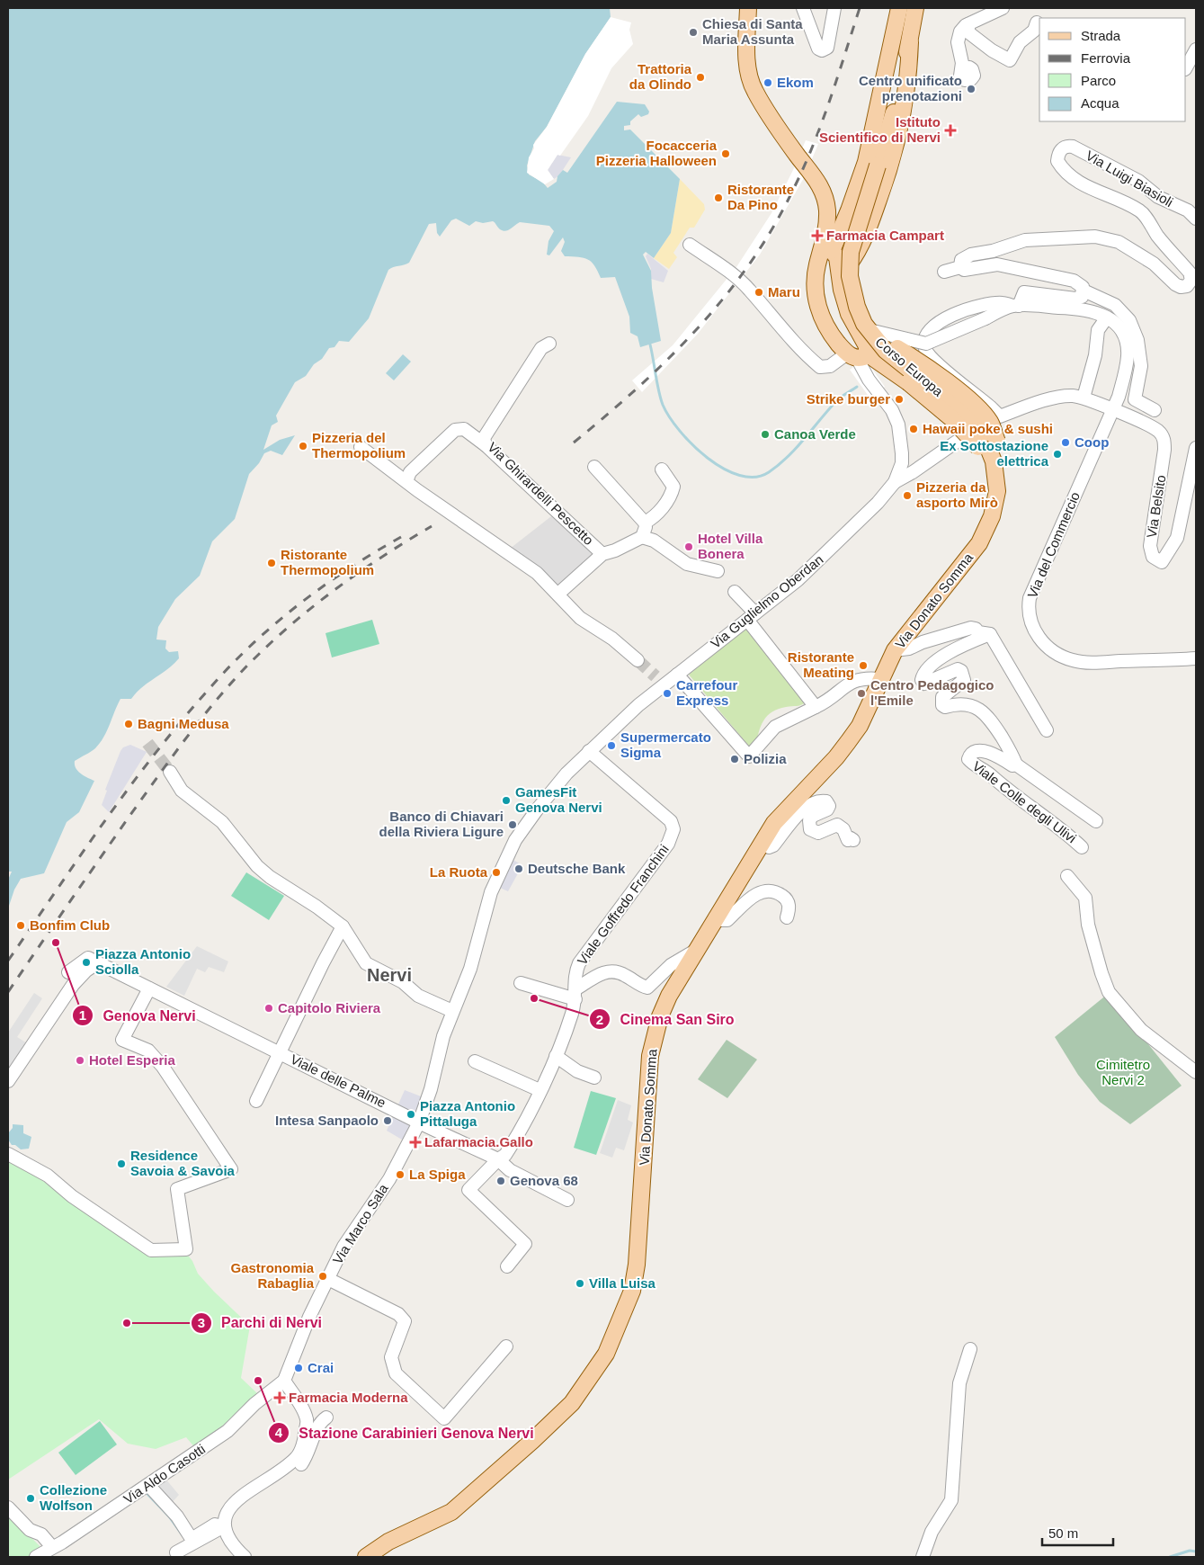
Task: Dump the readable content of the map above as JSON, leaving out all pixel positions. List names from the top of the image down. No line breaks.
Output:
{"streets":{"main road":["Corso Europa","Via Donato Somma","Via Guglielmo Oberdan"],"street":["Via Luigi Biasioli","Via Ghirardelli Pescetto","Via Belsito","Via del Commercio","Viale Colle degli Ulivi","Viale Goffredo Franchini","Viale delle Palme","Via Marco Sala","Via Aldo Casotti"]},"crossings":[["Corso Europa","Via Donato Somma"],["Via Belsito","Via del Commercio"],["Via Guglielmo Oberdan","Viale Goffredo Franchini"],["Via Guglielmo Oberdan","Viale delle Palme"],["Via Guglielmo Oberdan","Via Marco Sala"],["Viale delle Palme","Via Marco Sala"],["Via Marco Sala","Via Aldo Casotti"]],"districts":["Nervi"],"parks":["Cimitetro Nervi 2"],"places":{"other":["Chiesa di Santa Maria Assunta","Trattoria da Olindo","Ekom","Centro unificato prenotazioni","Focacceria Pizzeria Halloween","Ristorante Da Pino","Maru","Strike burger","Hawaii poke & sushi","Canoa Verde","Coop","Pizzeria del Thermopolium","Ex Sottostazione elettrica","Pizzeria da asporto Mirò","Hotel Villa Bonera","Ristorante Thermopolium","Ristorante Meating","Carrefour Express","Centro Pedagogico l'Emile","Bagni Medusa","Supermercato Sigma","Polizia","GamesFit Genova Nervi","Banco di Chiavari della Riviera Ligure","Deutsche Bank","La Ruota","Bonfim Club","Genova Nervi","Piazza Antonio Sciolla","Cinema San Siro","Capitolo Riviera","Hotel Esperia","Piazza Antonio Pittaluga","Intesa Sanpaolo","Residence Savoia & Savoia","La Spiga","Genova 68","Gastronomia Rabaglia","Villa Luisa","Parchi di Nervi","Crai","Stazione Carabinieri Genova Nervi","Collezione Wolfson"],"health":["Istituto Scientifico di Nervi","Farmacia Campart","Lafarmacia.Gallo","Farmacia Moderna"]},"legend":["Strada","Ferrovia","Parco","Acqua"],"scale_bar":"50 m"}
